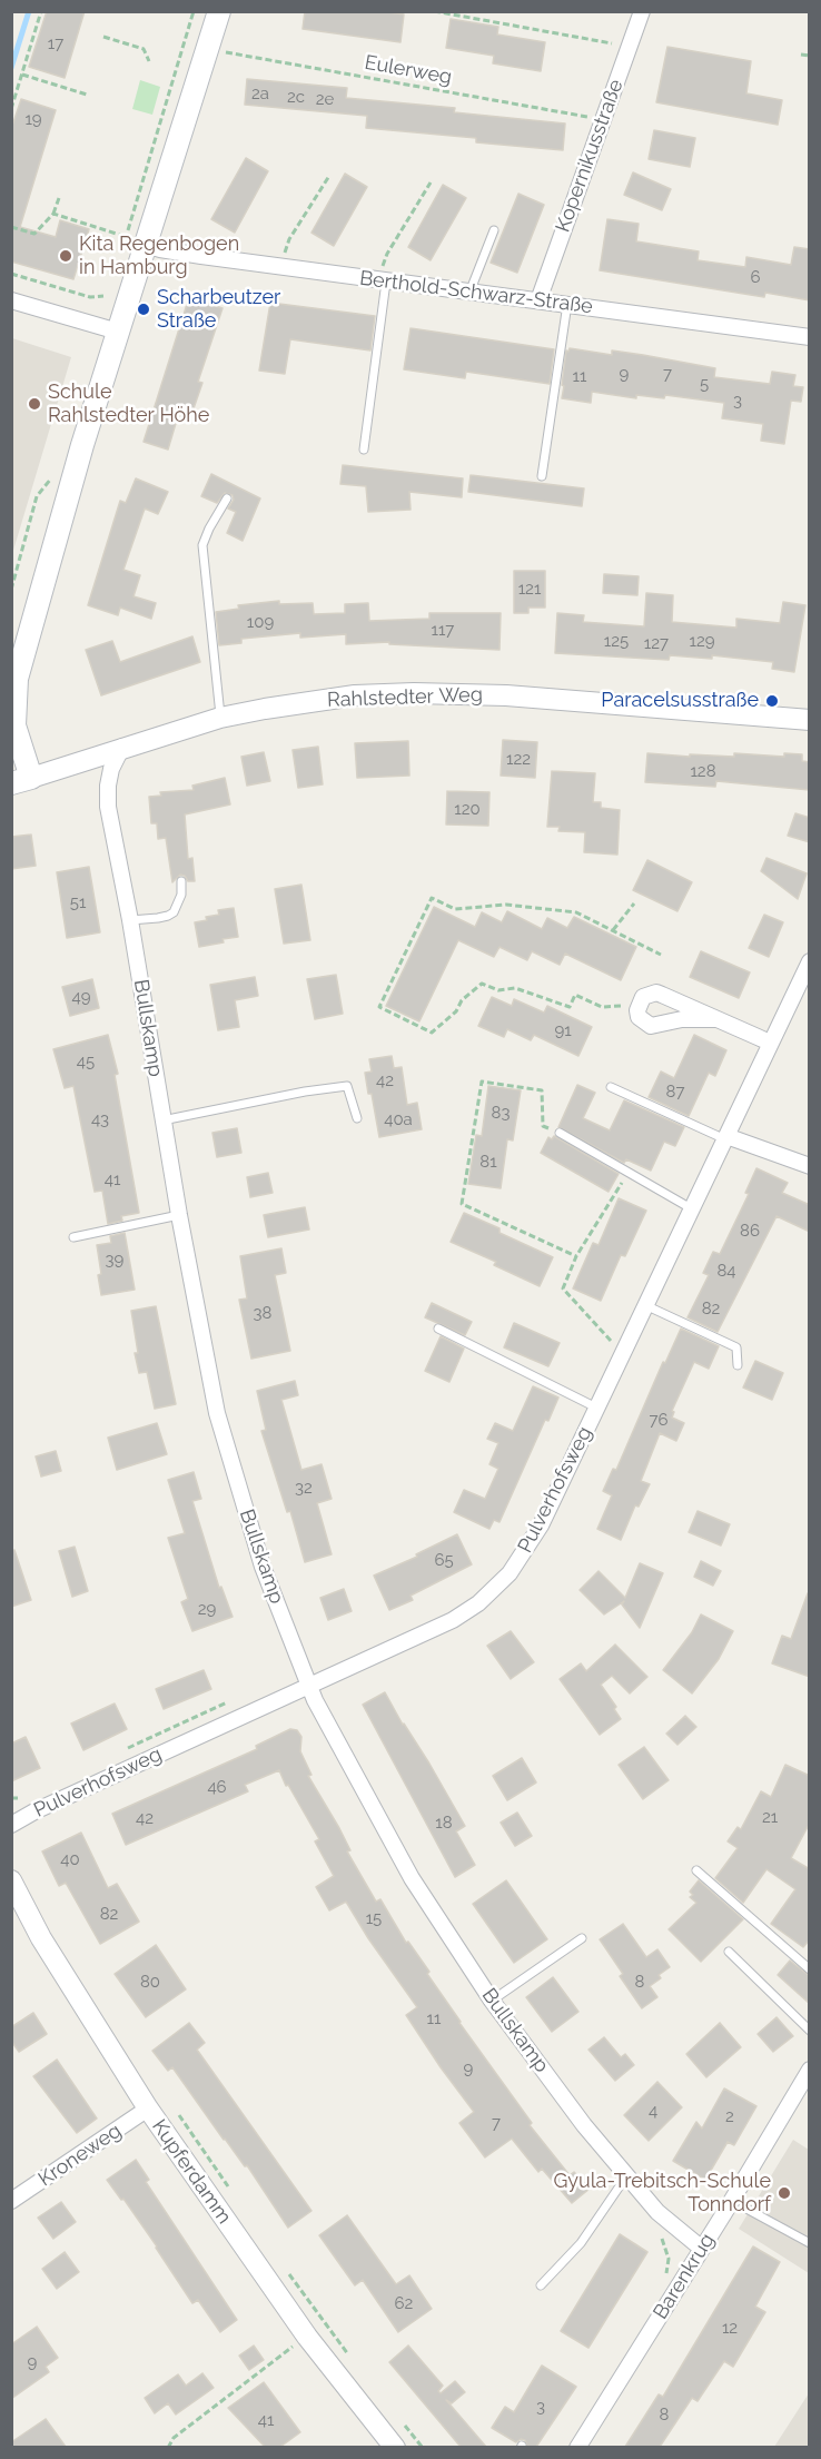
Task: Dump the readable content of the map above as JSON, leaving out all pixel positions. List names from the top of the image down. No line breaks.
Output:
{"streets":{"street":["Kopernikusstraße","Berthold-Schwarz-Straße","Rahlstedter Weg","Bullskamp","Pulverhofsweg","Kroneweg","Kupferdamm","Barenkrug"],"path":["Eulerweg"]},"crossings":[["Eulerweg","Kopernikusstraße"],["Kopernikusstraße","Berthold-Schwarz-Straße"],["Rahlstedter Weg","Bullskamp"],["Bullskamp","Pulverhofsweg"],["Bullskamp","Barenkrug"],["Kroneweg","Kupferdamm"]],"places":["Kita Regenbogen in Hamburg","Scharbeutzer Straße","Schule Rahlstedter Höhe","Paracelsusstraße","Gyula-Trebitsch-Schule Tonndorf"],"house_numbers":["17","2a","2c","2e","19","6","9","7","11","5","3","121","109","117","125","129","127","122","128","120","51","49","91","45","42","87","83","43","40a","81","41","86","39","84","82","38","76","32","65","29","46","21","42","18","40","82","15","80","8","11","9","4","2","7","62","12","9","3","8","41"]}
